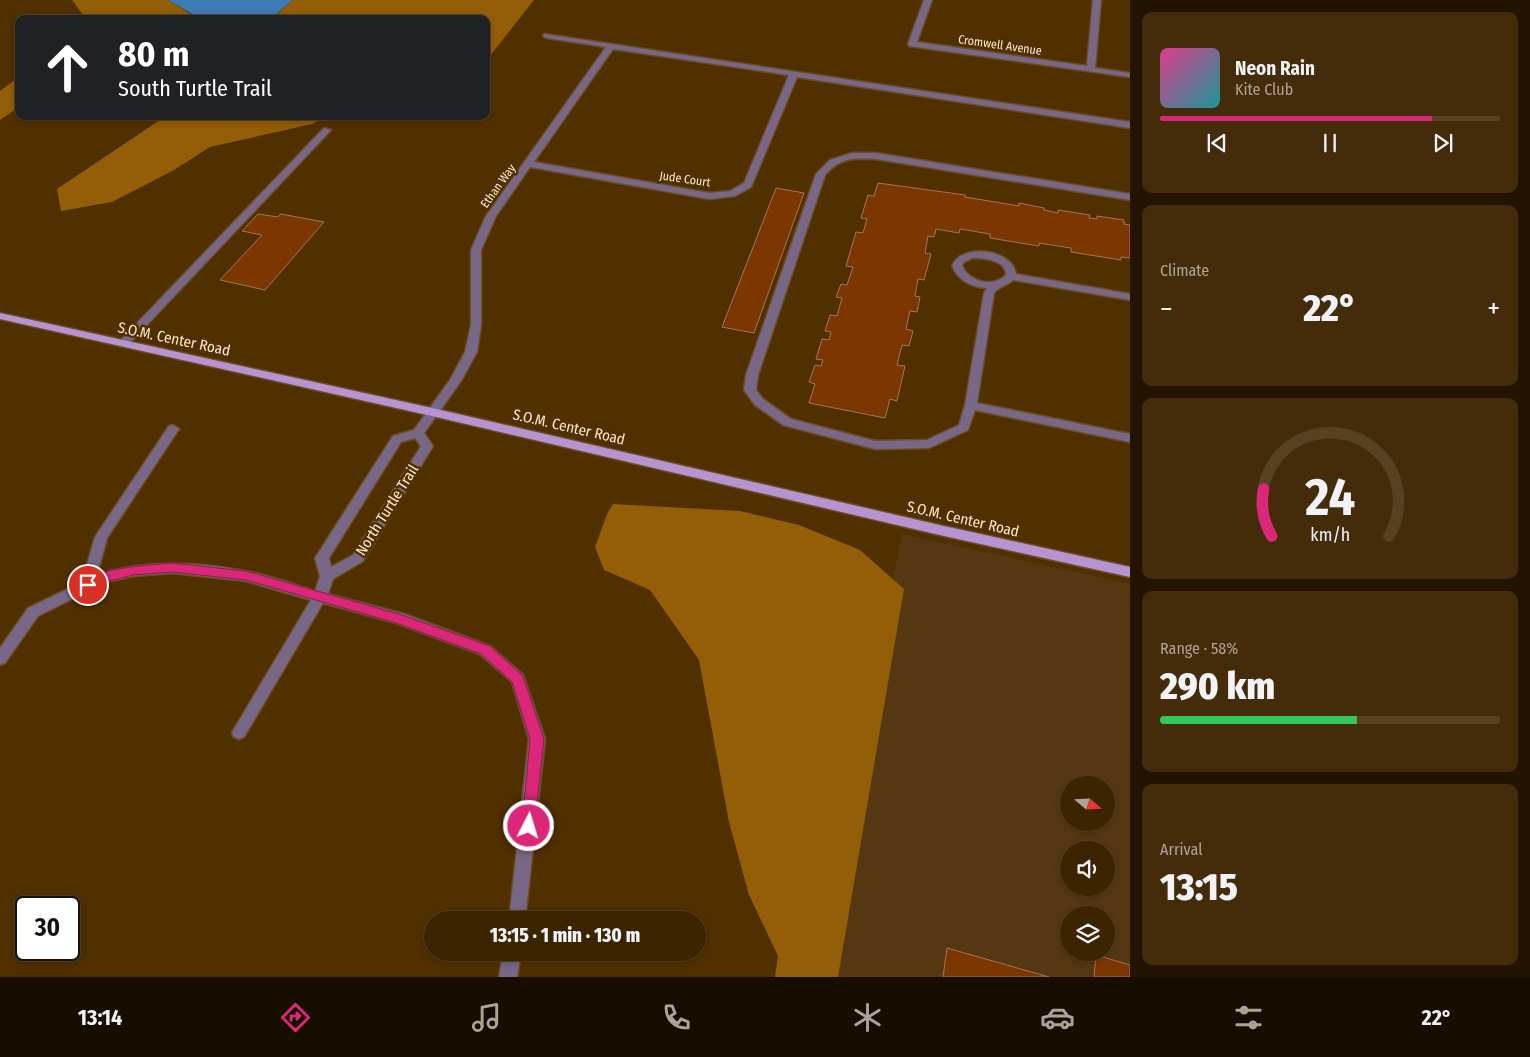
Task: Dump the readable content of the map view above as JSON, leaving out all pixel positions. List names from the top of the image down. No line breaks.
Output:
{"streets":{"main road":["S.O.M. Center Road"],"street":["Cromwell Avenue","Jude Court","Ethan Way","North Turtle Trail"]},"crossings":[["Jude Court","Ethan Way"],["Ethan Way","S.O.M. Center Road"]],"north":"right","page":{"turn":["80 m","South Turtle Trail"],"song":["Neon Rain","Kite Club"],"tile":["Climate",["Range · 58%","290 km"],["Arrival","13:15"]],"heat":["−","22°","+"],"limit":"30","trip":"13:15 · 1 min · 130 m","tabs":["13:14","22°"],"gauge":["24","km/h"]}}
